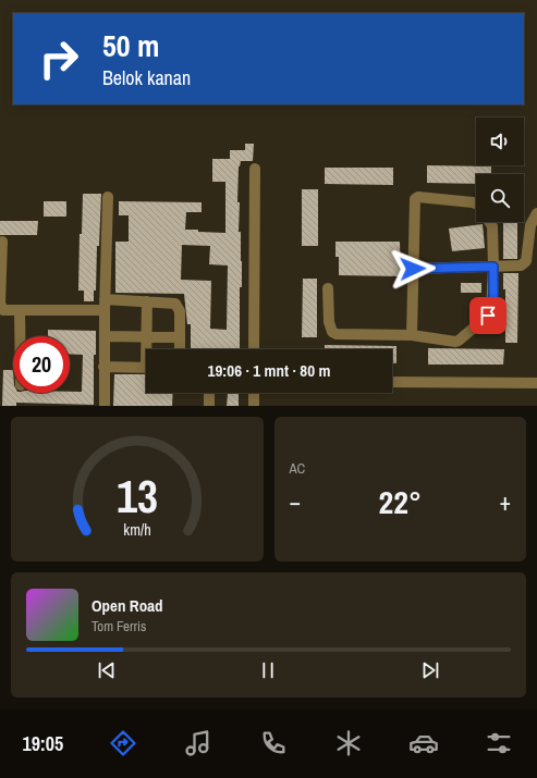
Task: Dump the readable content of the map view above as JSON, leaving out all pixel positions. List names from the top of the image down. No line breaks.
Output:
{"page":{"turn":["50 m","Belok kanan"],"limit":"20","trip":"19:06 · 1 mnt · 80 m","tile":"AC","heat":["−","22°","+"],"song":["Open Road","Tom Ferris"],"tabs":"19:05","gauge":["13","km/h"]}}
